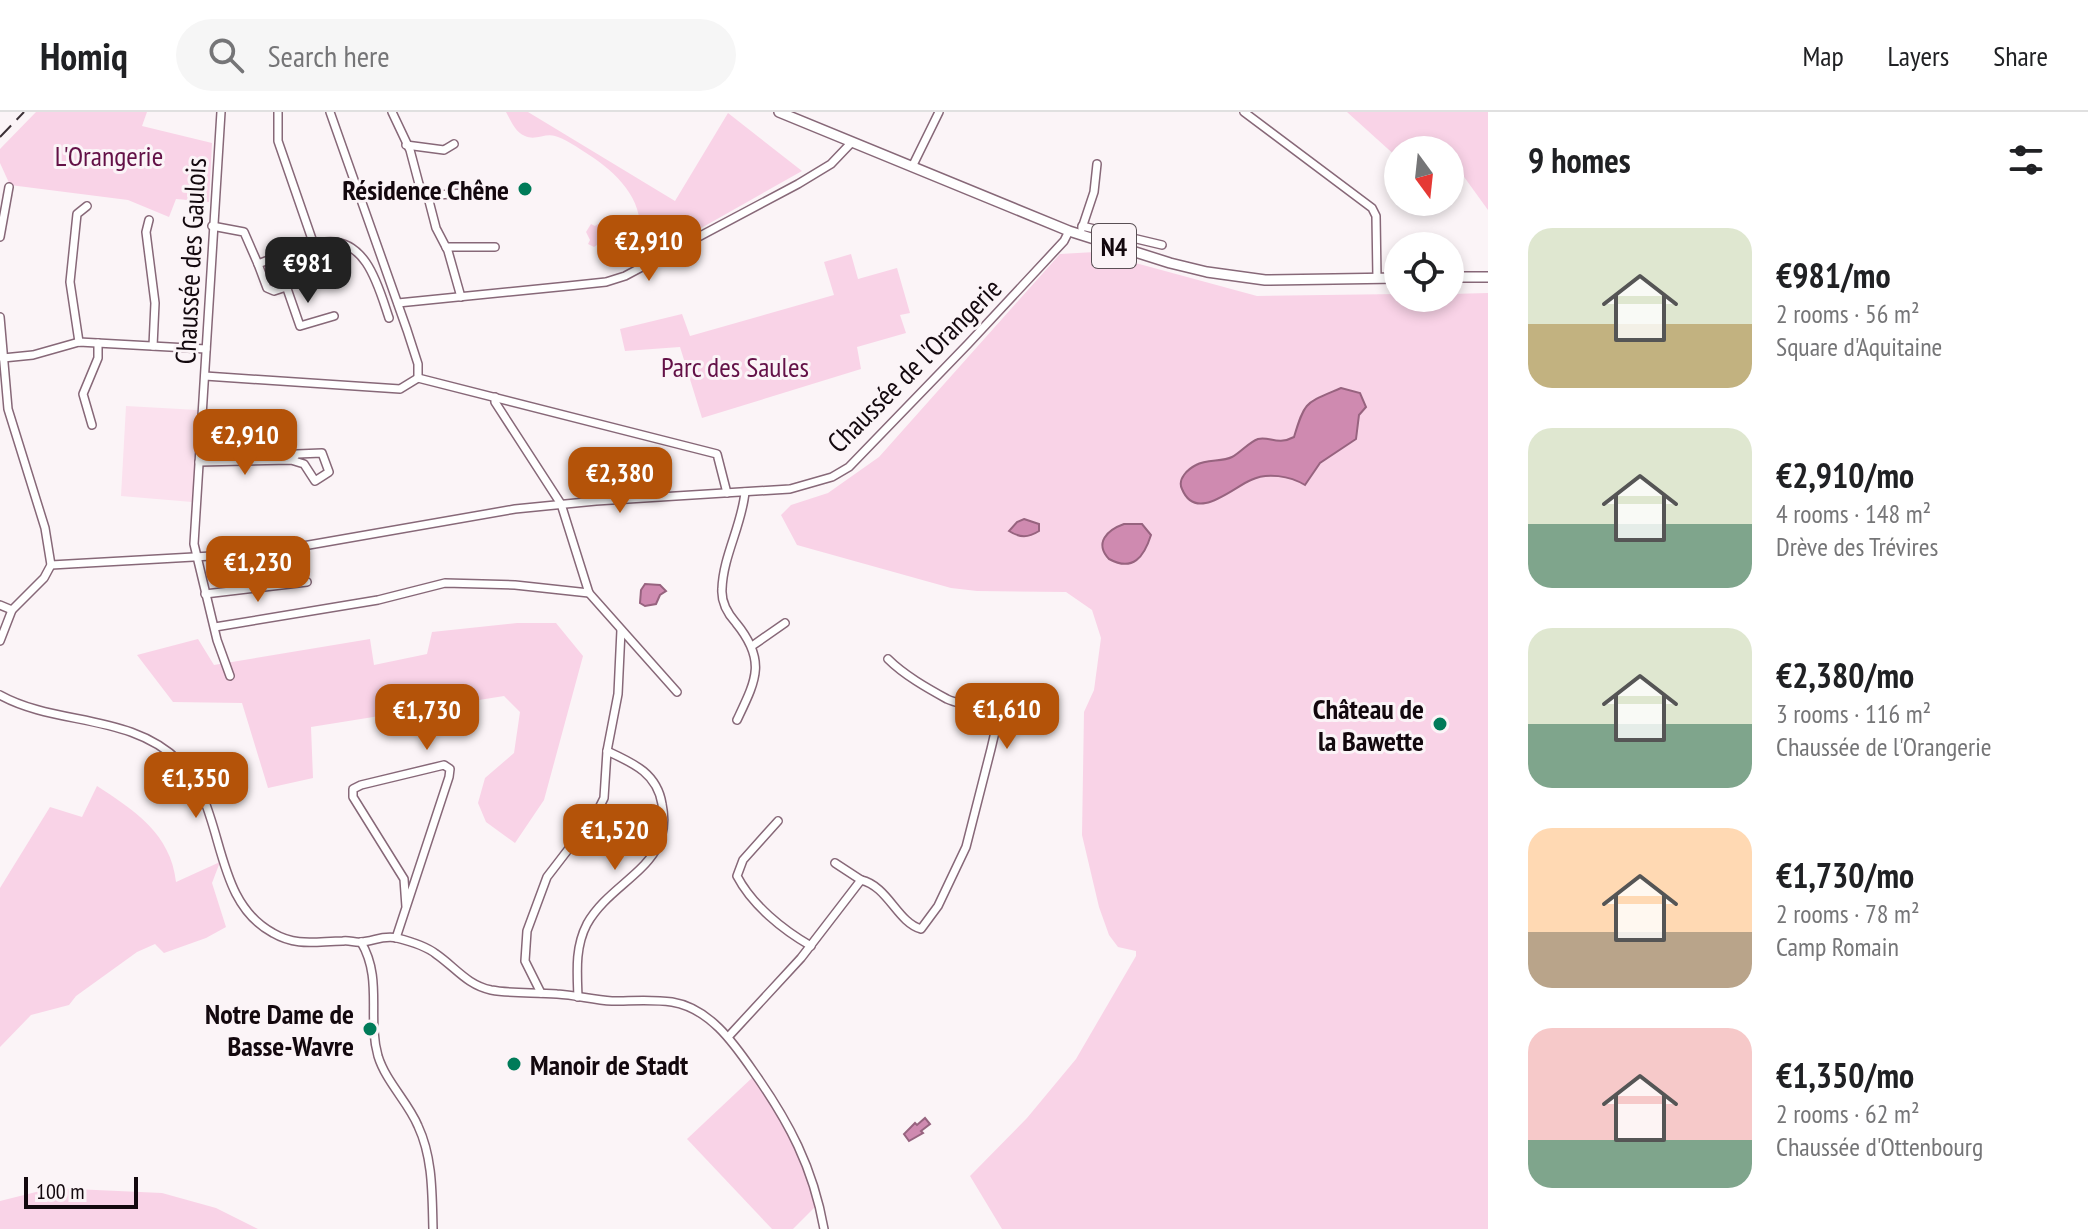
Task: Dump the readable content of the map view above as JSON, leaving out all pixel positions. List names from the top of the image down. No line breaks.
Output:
{"streets":{"main road":["N4"],"street":["Chaussée des Gaulois","Chaussée de l'Orangerie"]},"crossings":[["N4","Chaussée de l'Orangerie"],["Chaussée des Gaulois","Chaussée de l'Orangerie"]],"parks":["L'Orangerie","Parc des Saules"],"places":["Résidence Chêne","Château de la Bawette","Notre Dame de Basse-Wavre","Manoir de Stadt"],"scale_bar":"100 m","north":"bottom","page":{"header":"Homiq","search":"Search here","nav":["Map","Layers","Share"],"heading":"9 homes","list":[{"name":"€981/mo","note":"2 rooms · 56 m² · Square d'Aquitaine"},{"name":"€2,910/mo","note":"4 rooms · 148 m² · Drève des Trévires"},{"name":"€2,380/mo","note":"3 rooms · 116 m² · Chaussée de l'Orangerie"},{"name":"€1,730/mo","note":"2 rooms · 78 m² · Camp Romain"},{"name":"€1,350/mo","note":"2 rooms · 62 m² · Chaussée d'Ottenbourg"}],"price":["€2,910","€981","€2,910","€2,380","€1,230","€1,610","€1,730","€1,350","€1,520"],"scale":"100 m"}}
